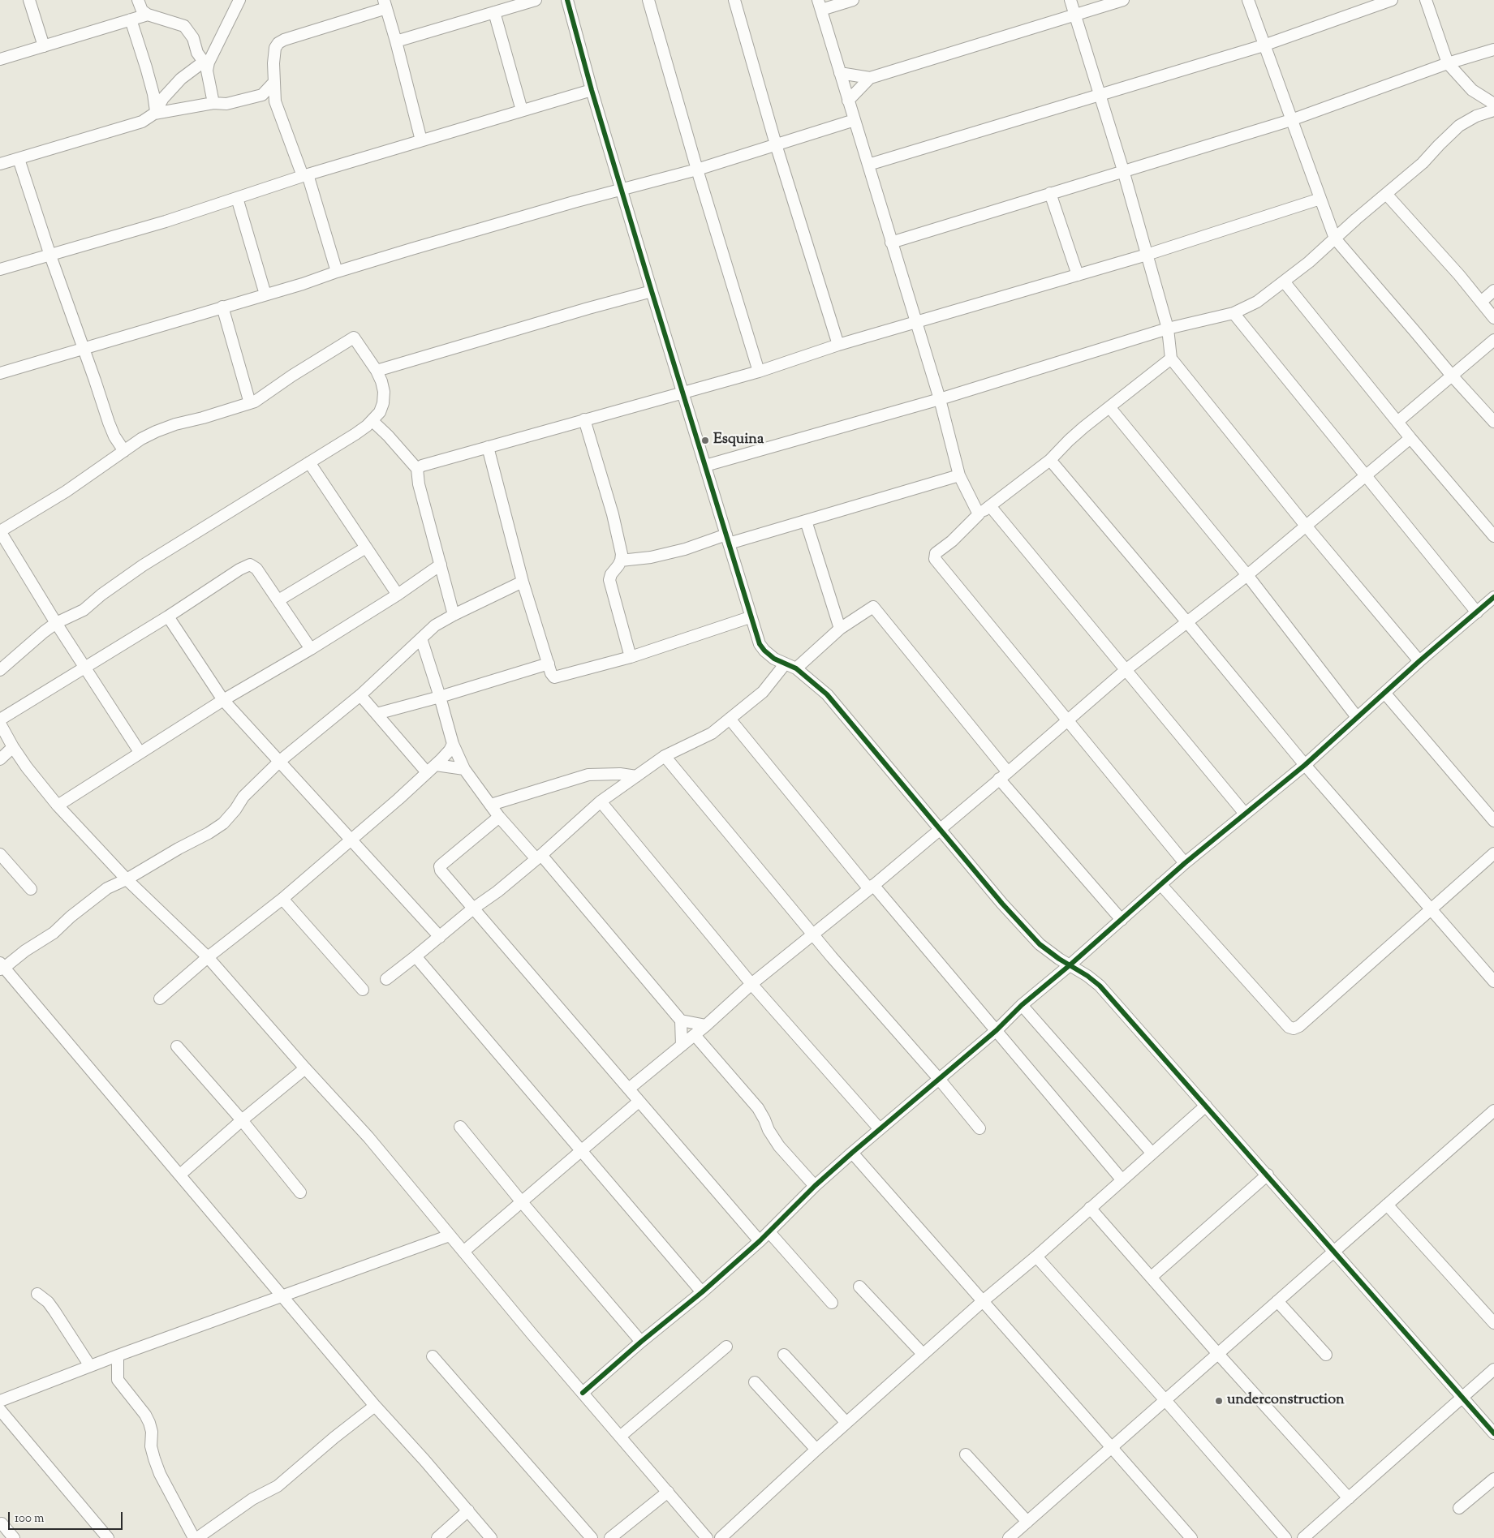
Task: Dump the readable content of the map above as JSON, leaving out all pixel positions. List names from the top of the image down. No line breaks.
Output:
{"places":["Esquina","underconstruction"],"scale_bar":"100 m"}
